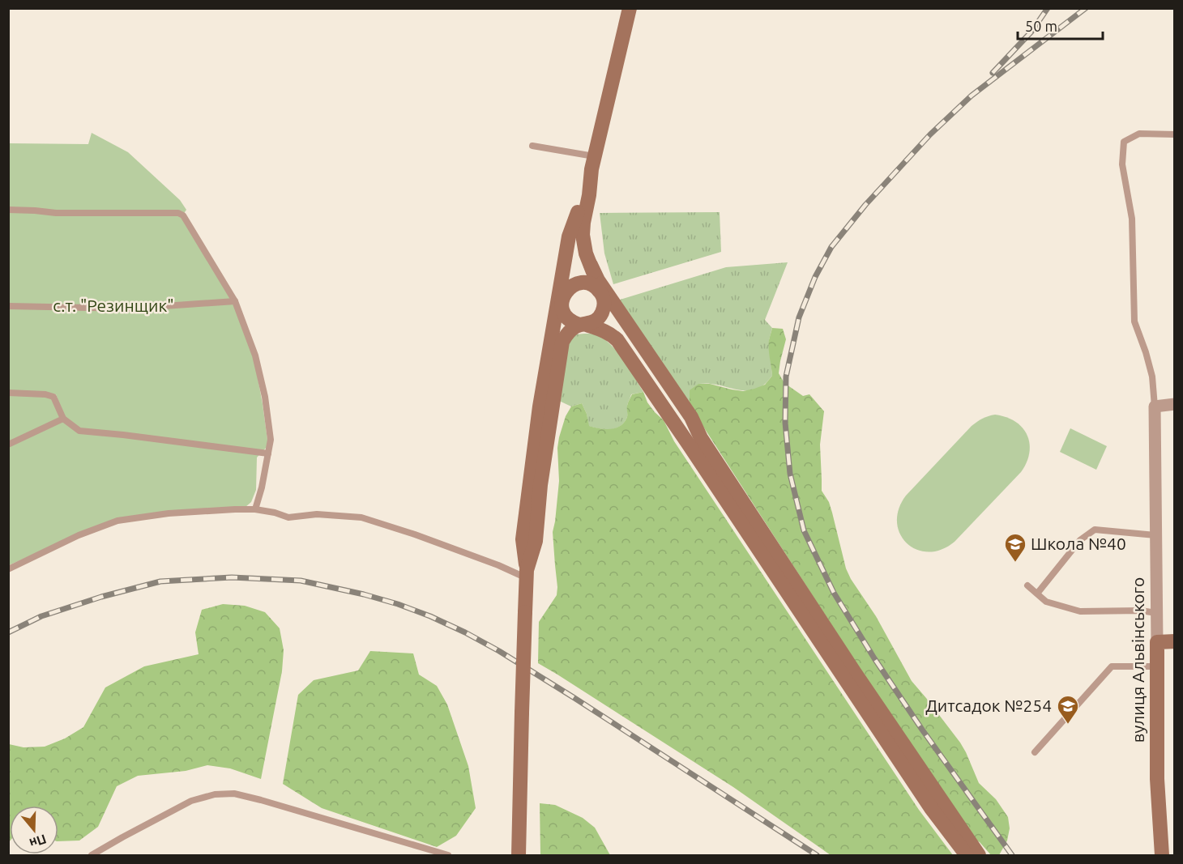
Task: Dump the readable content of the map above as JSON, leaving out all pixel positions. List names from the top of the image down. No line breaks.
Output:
{"streets":{"street":["вулиця Альвінського"]},"parks":["с.т. \"Резинщик\""],"places":{"school or university":["Школа №40","Дитсадок №254"]},"scale_bar":"50 m","north":"bottom"}
